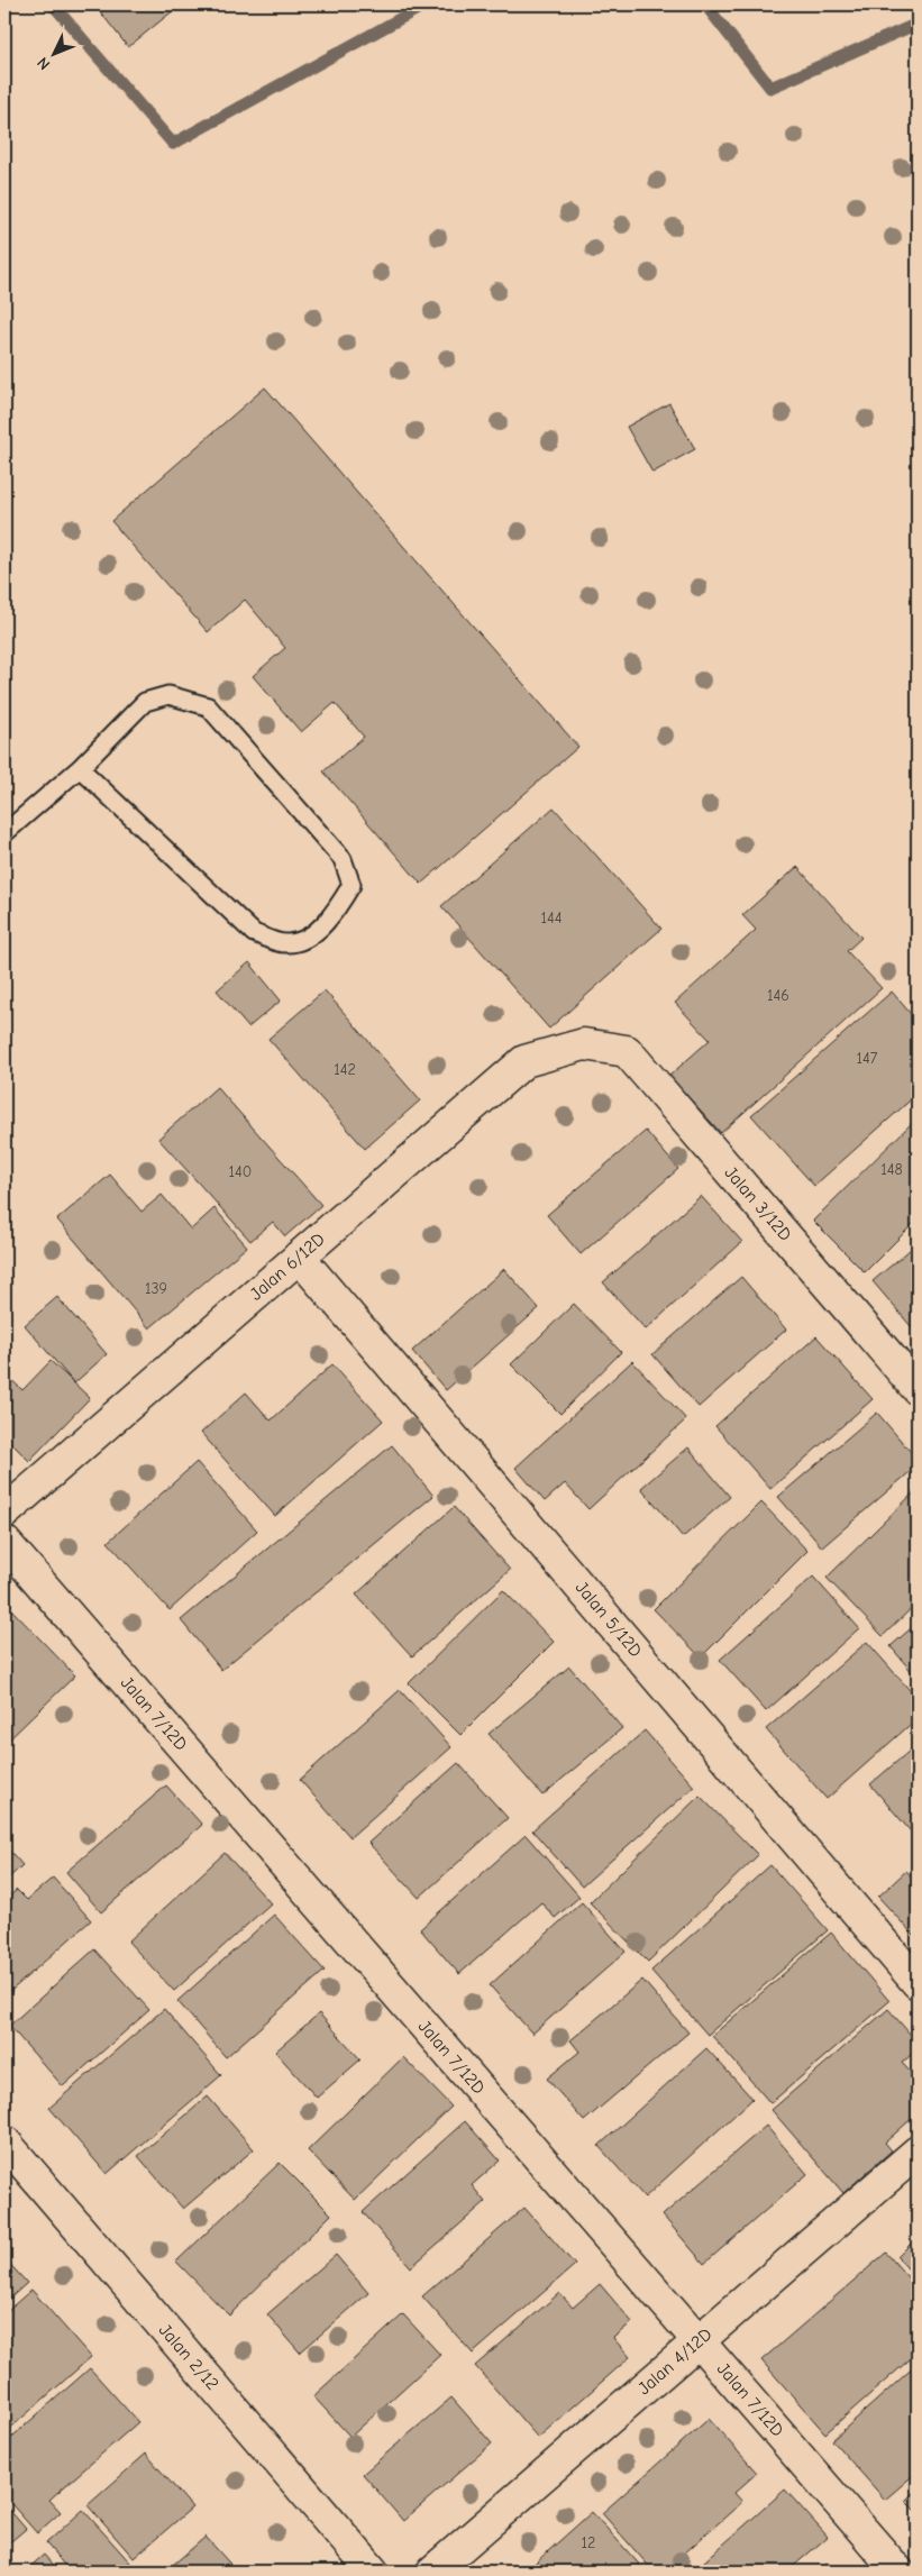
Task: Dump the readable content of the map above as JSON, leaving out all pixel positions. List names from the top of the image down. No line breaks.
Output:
{"streets":{"street":["Jalan 3/12D","Jalan 6/12D","Jalan 5/12D","Jalan 7/12D","Jalan 2/12","Jalan 4/12D"]},"crossings":[["Jalan 3/12D","Jalan 6/12D"],["Jalan 6/12D","Jalan 5/12D"],["Jalan 7/12D","Jalan 4/12D"]],"house_numbers":["144","146","147","142","148","140","139","12"],"north":"bottom left"}
